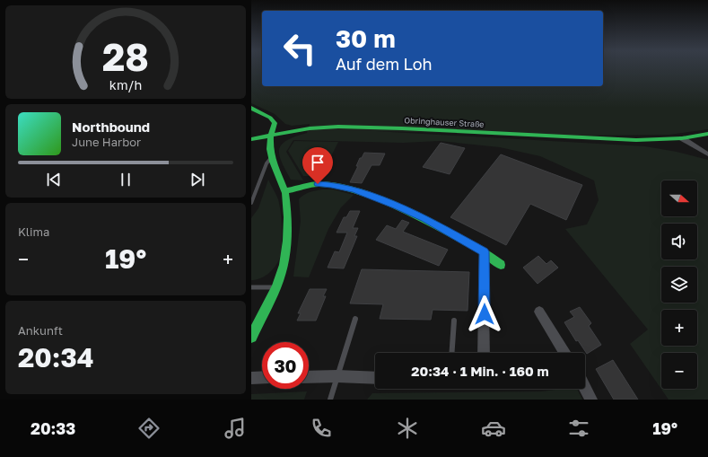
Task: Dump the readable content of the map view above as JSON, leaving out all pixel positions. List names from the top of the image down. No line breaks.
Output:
{"streets":{"street":["Obringhauser Straße"]},"north":"right","page":{"turn":["30 m","Auf dem Loh"],"song":["Northbound","June Harbor"],"map_buttons":["+","−"],"tile":["Klima",["Ankunft","20:34"]],"heat":["−","19°","+"],"limit":"30","trip":"20:34 · 1 Min. · 160 m","tabs":["20:33","19°"],"gauge":["28","km/h"]}}
